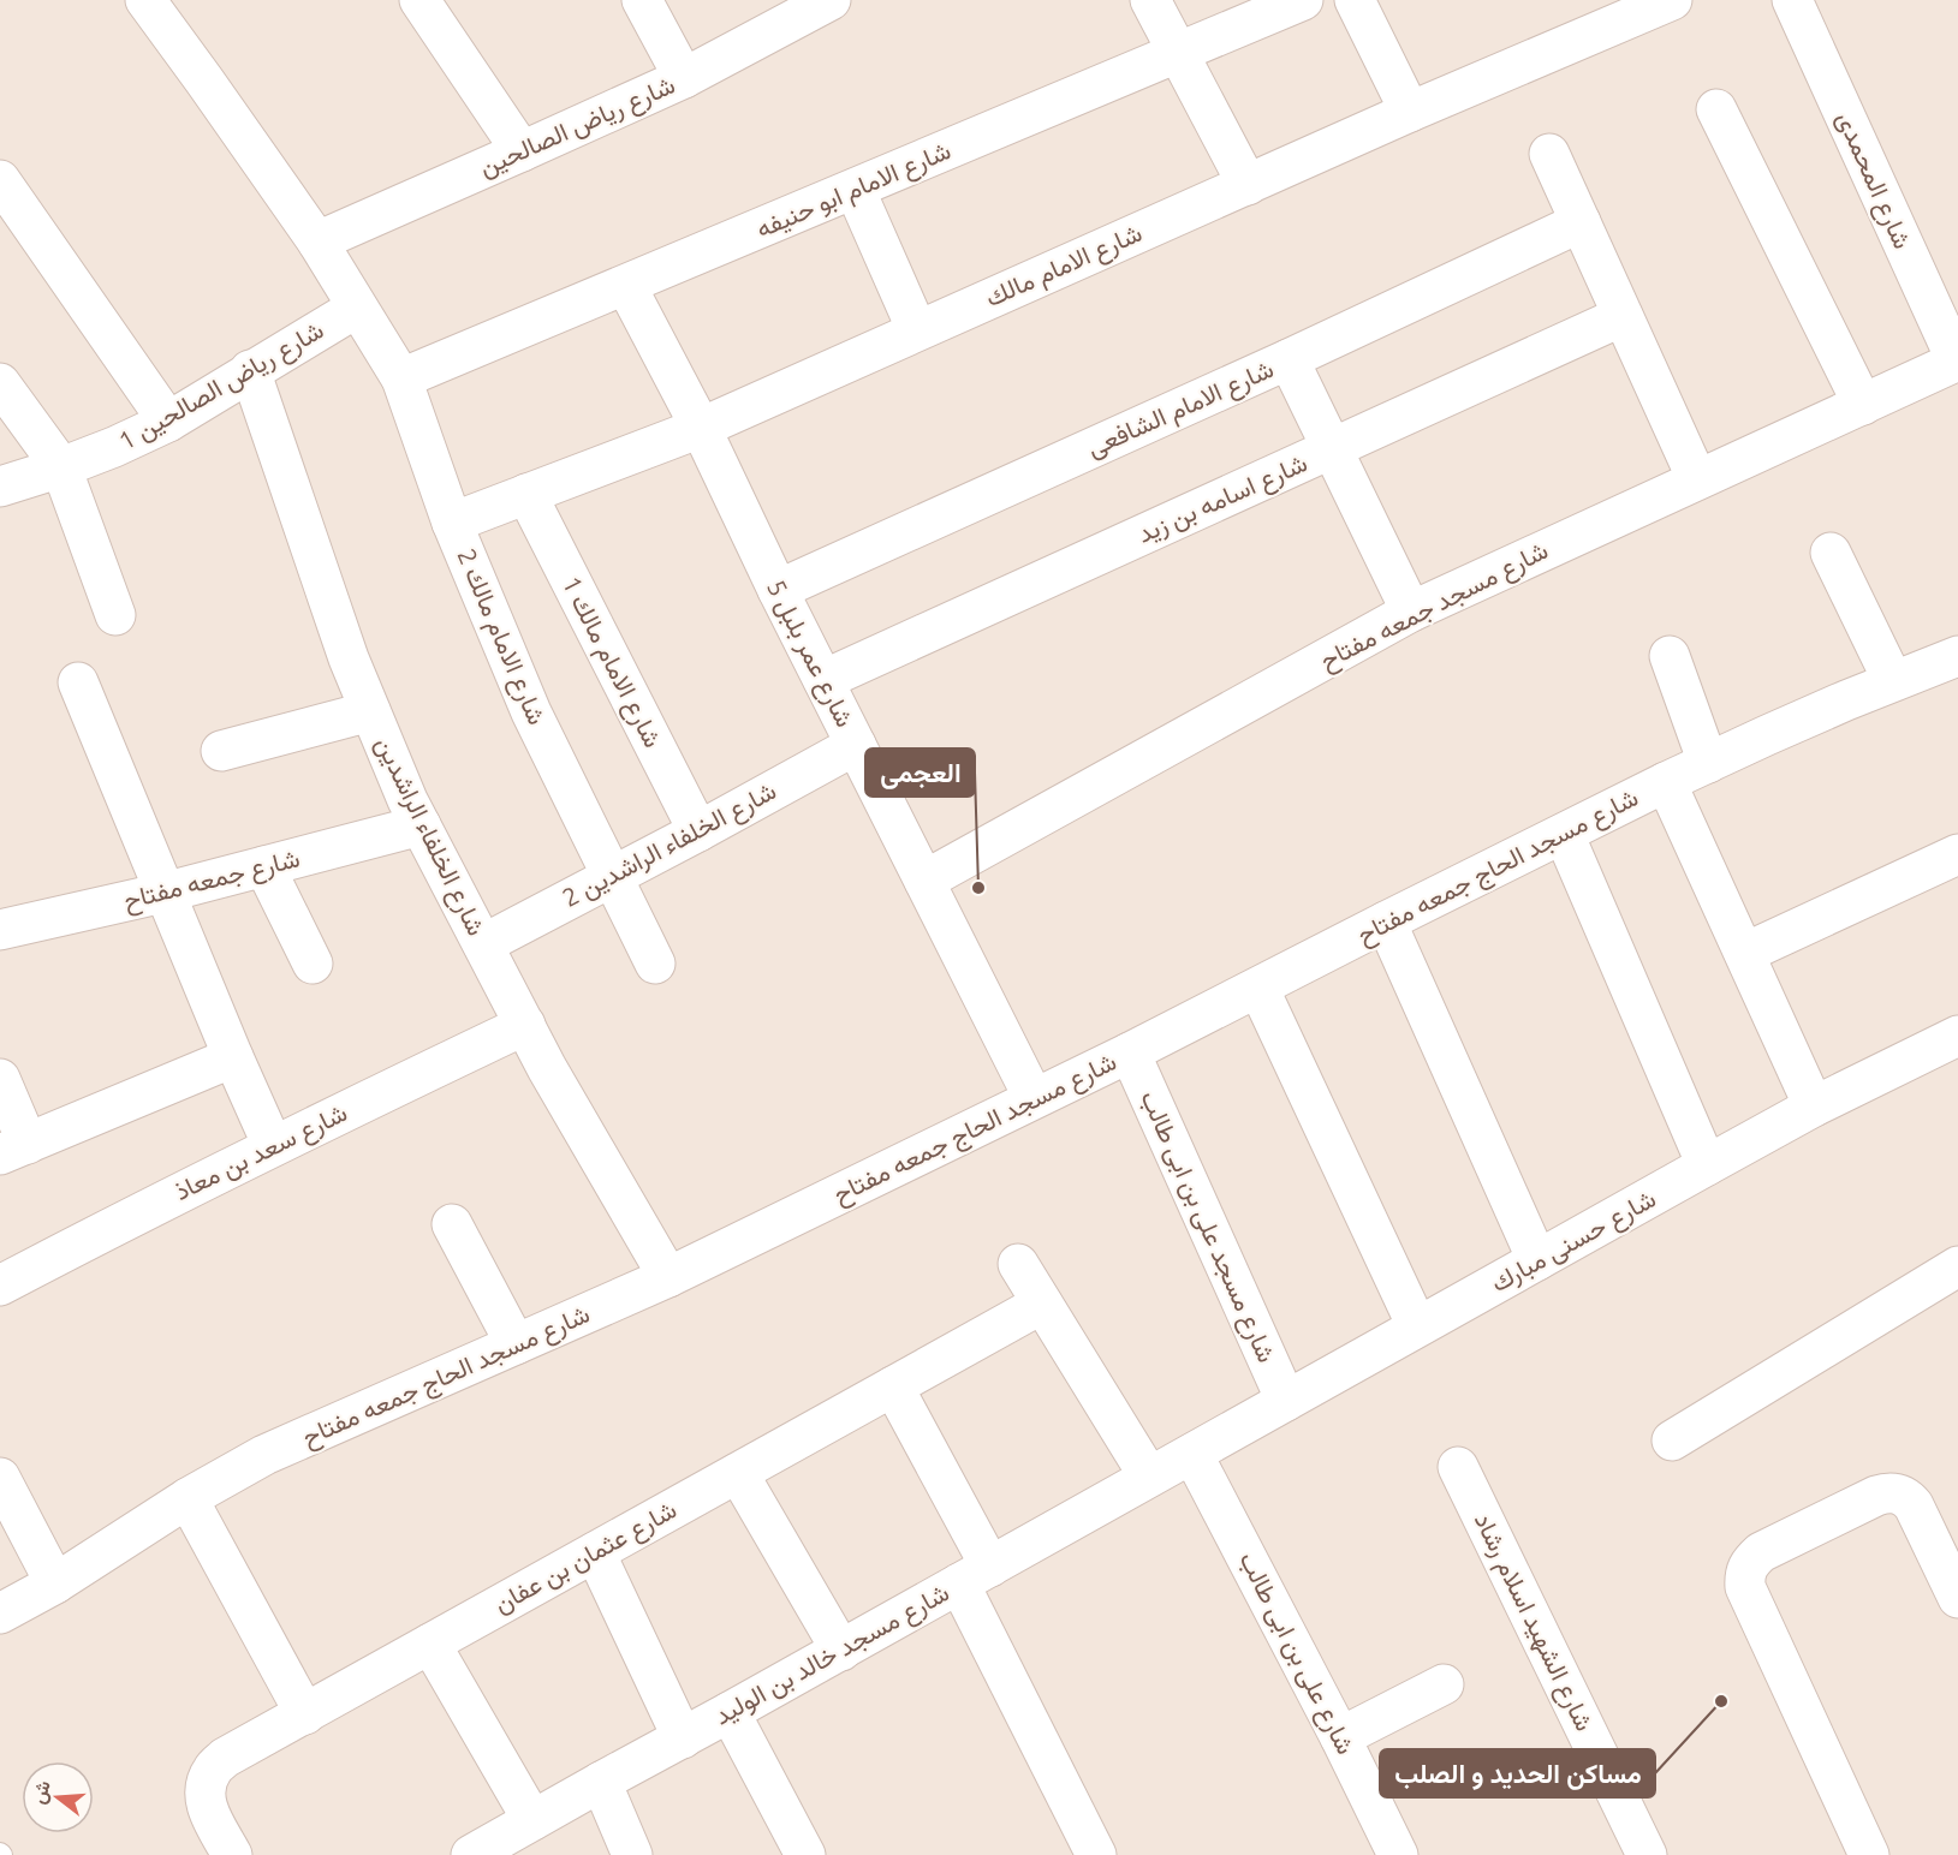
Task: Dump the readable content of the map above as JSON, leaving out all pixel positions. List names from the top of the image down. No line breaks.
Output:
{"streets":{"street":["شارع رياض الصالحين","شارع المحمدى","شارع الامام ابو حنيفه","شارع الامام مالك","شارع رياض الصالحين 1","شارع الامام الشافعى","شارع اسامه بن زيد","شارع مسجد جمعه مفتاح","شارع الامام مالك 2","شارع عمر بلبل 5","شارع الامام مالك 1","شارع الخلفاء الراشدين","شارع الخلفاء الراشدين 2","شارع مسجد الحاج جمعه مفتاح","شارع جمعه مفتاح","شارع سعد بن معاذ","شارع مسجد على بن ابى طالب","شارع حسنى مبارك","شارع عثمان بن عفان","شارع الشهيد اسلام رشاد","شارع على بن ابى طالب","شارع مسجد خالد بن الوليد"]},"crossings":[["شارع المحمدى","شارع مسجد جمعه مفتاح"],["شارع الامام ابو حنيفه","شارع الامام مالك 2"],["شارع الامام ابو حنيفه","شارع عمر بلبل 5"],["شارع الامام مالك","شارع الامام مالك 2"],["شارع الامام مالك","شارع عمر بلبل 5"],["شارع الامام مالك","شارع الامام مالك 1"],["شارع رياض الصالحين 1","شارع الامام مالك 2"],["شارع رياض الصالحين 1","شارع الخلفاء الراشدين"],["شارع الامام الشافعى","شارع عمر بلبل 5"],["شارع اسامه بن زيد","شارع عمر بلبل 5"],["شارع مسجد جمعه مفتاح","شارع عمر بلبل 5"],["شارع الامام مالك 2","شارع الخلفاء الراشدين 2"],["شارع عمر بلبل 5","شارع الخلفاء الراشدين 2"],["شارع عمر بلبل 5","شارع مسجد الحاج جمعه مفتاح"],["شارع الامام مالك 1","شارع الخلفاء الراشدين 2"],["شارع الخلفاء الراشدين","شارع الخلفاء الراشدين 2"],["شارع الخلفاء الراشدين","شارع مسجد الحاج جمعه مفتاح"],["شارع الخلفاء الراشدين","شارع جمعه مفتاح"],["شارع الخلفاء الراشدين","شارع سعد بن معاذ"],["شارع مسجد الحاج جمعه مفتاح","شارع مسجد على بن ابى طالب"],["شارع مسجد على بن ابى طالب","شارع حسنى مبارك"],["شارع حسنى مبارك","شارع على بن ابى طالب"],["شارع حسنى مبارك","شارع مسجد خالد بن الوليد"],["شارع على بن ابى طالب","شارع مسجد خالد بن الوليد"]],"places":["العجمى","مساكن الحديد و الصلب"],"north":"left"}
